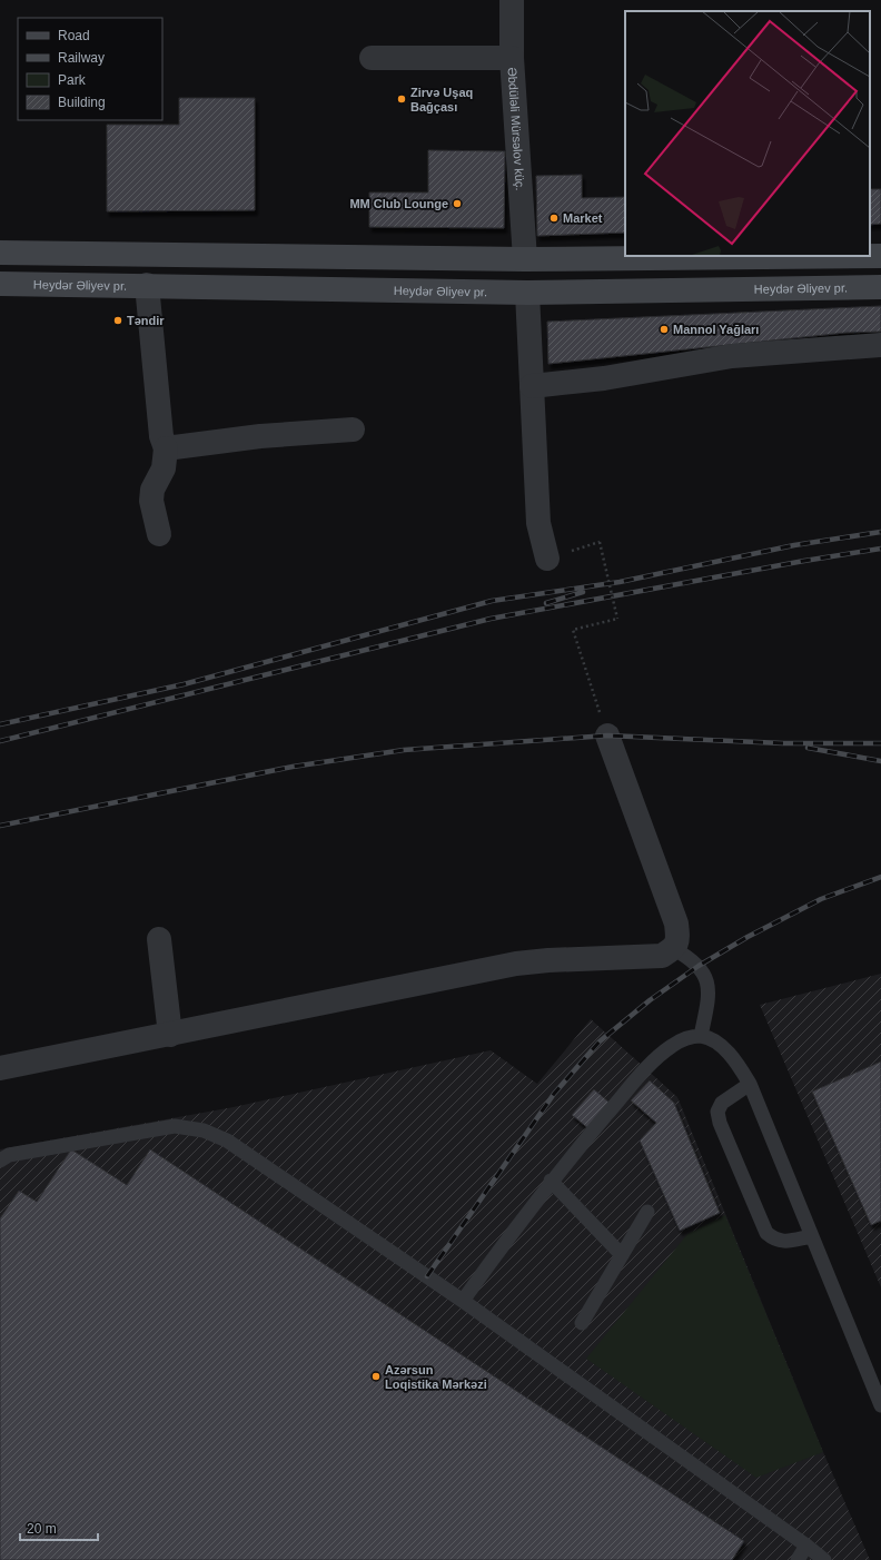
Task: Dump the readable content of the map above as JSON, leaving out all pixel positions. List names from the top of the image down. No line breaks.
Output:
{"streets":{"main road":["Heydər Əliyev pr."],"street":["Əbdüləli Mürsəlov küç."]},"places":["Zirvə Uşaq Bağçası","MM Club Lounge","Market","Təndir","Mannol Yağları","Azərsun Loqistika Mərkəzi"],"legend":["Road","Railway","Park","Building"],"scale_bar":"20 m"}
